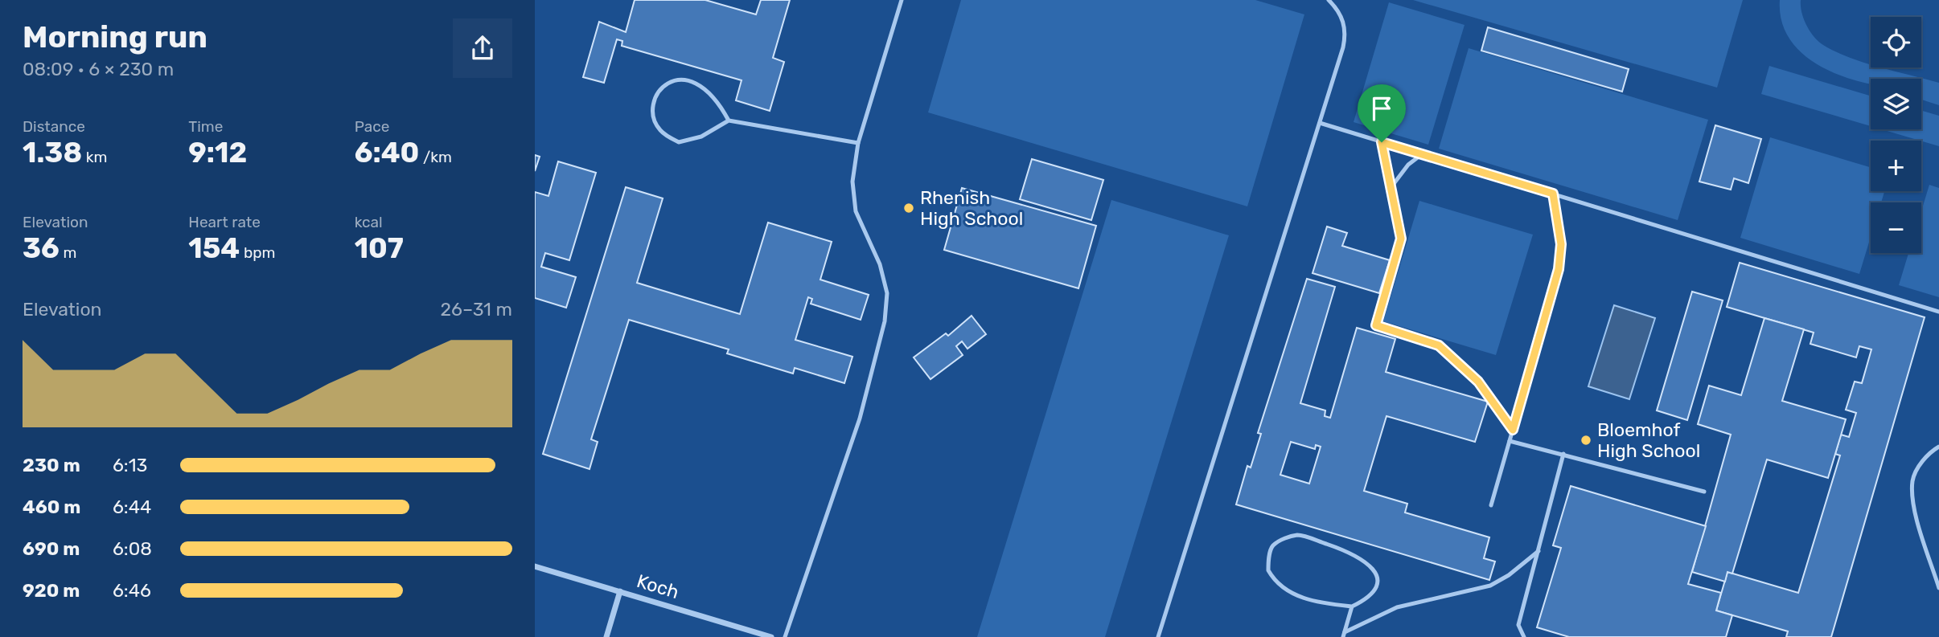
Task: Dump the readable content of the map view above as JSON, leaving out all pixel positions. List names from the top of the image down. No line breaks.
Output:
{"streets":{"street":["Koch"]},"places":["Rhenish High School","Bloemhof High School"],"page":{"heading":["Morning run","08:09 · 6 × 230 m"],"map_buttons":["+","−"],"stats":[["Distance","1.38 km"],["Time","9:12"],["Pace","6:40 /km"],["Elevation","36 m"],["Heart rate","154 bpm"],["kcal","107"]],"chart":["Elevation","26–31 m"],"list":[{"name":"230 m","note":"6:13"},{"name":"460 m","note":"6:44"},{"name":"690 m","note":"6:08"},{"name":"920 m","note":"6:46"}]}}
